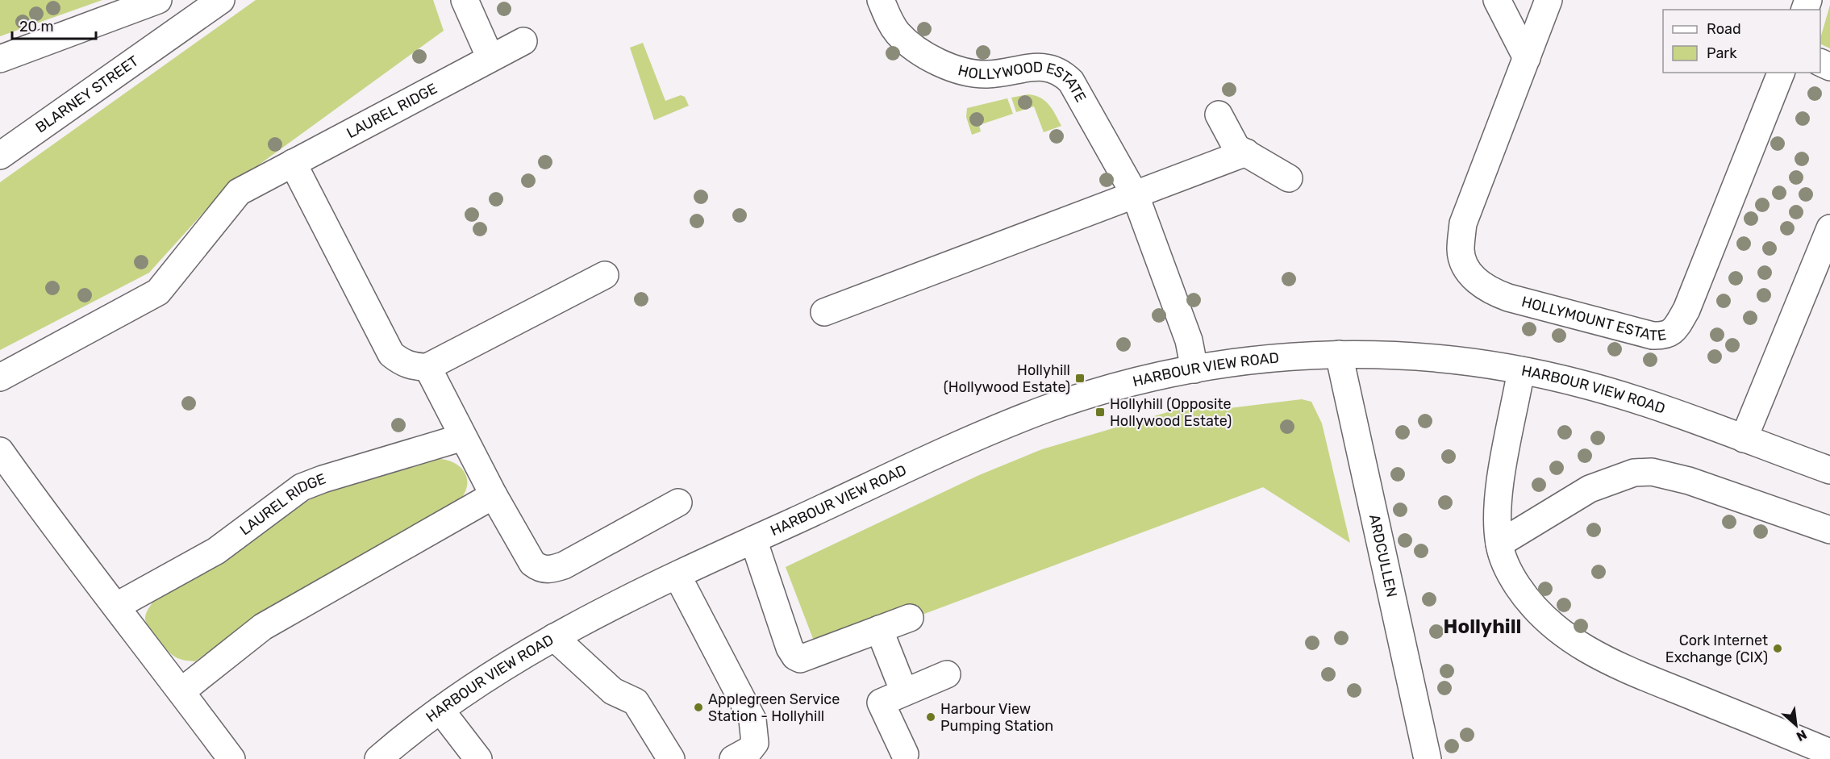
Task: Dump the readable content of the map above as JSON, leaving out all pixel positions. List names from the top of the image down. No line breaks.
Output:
{"streets":{"street":["HOLLYWOOD ESTATE","BLARNEY STREET","LAUREL RIDGE","HOLLYMOUNT ESTATE","HARBOUR VIEW ROAD","ARDCULLEN"]},"crossings":[["HOLLYWOOD ESTATE","HARBOUR VIEW ROAD"],["HARBOUR VIEW ROAD","ARDCULLEN"]],"districts":["Hollyhill"],"places":{"transit":["Hollyhill (Hollywood Estate)","Hollyhill (Opposite Hollywood Estate)"],"other":["Cork Internet Exchange (CIX)","Applegreen Service Station - Hollyhill","Harbour View Pumping Station"]},"legend":["Road","Park"],"scale_bar":"20 m","north":"bottom right"}
